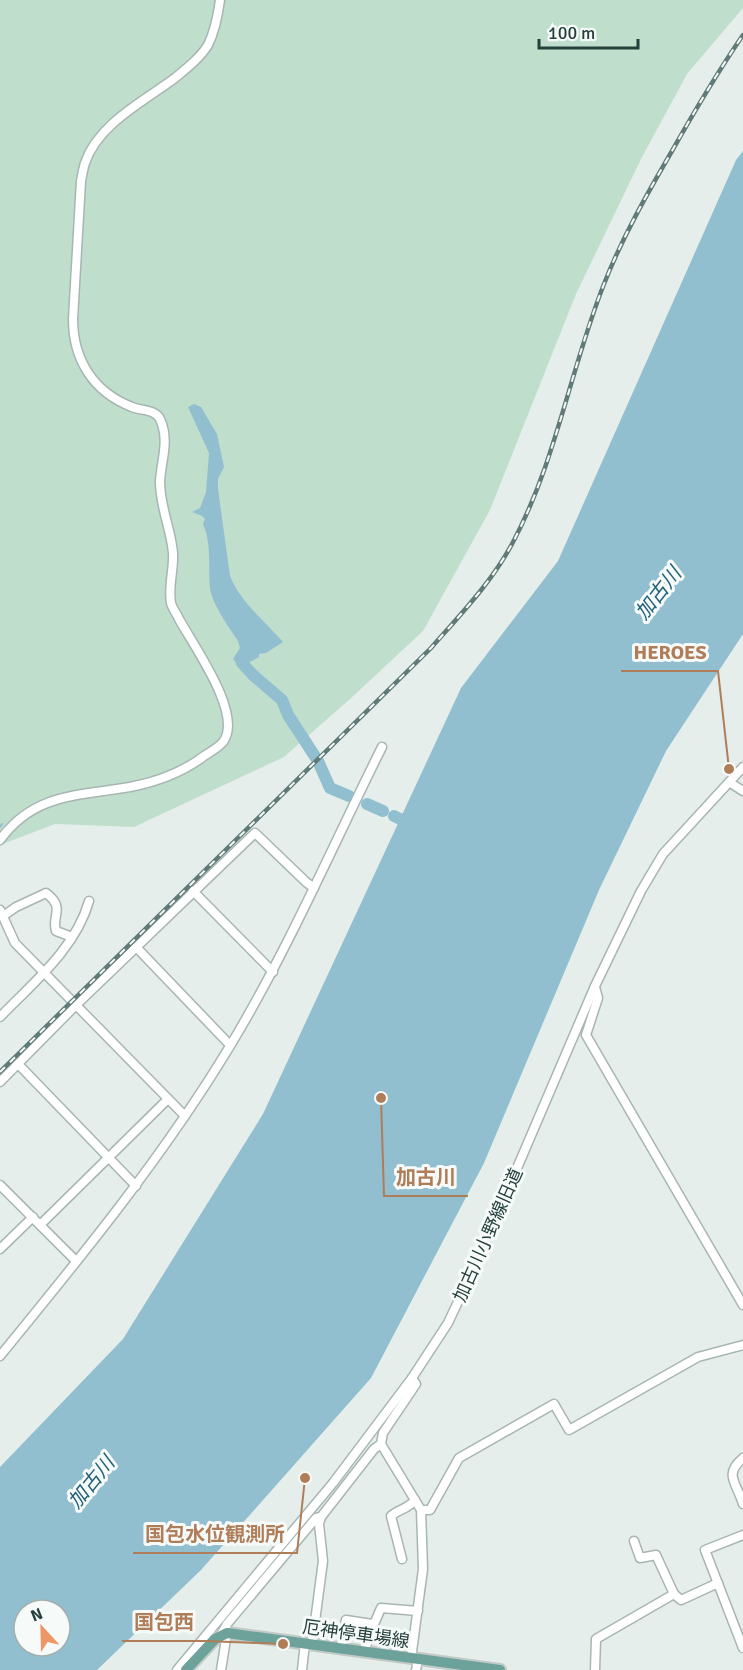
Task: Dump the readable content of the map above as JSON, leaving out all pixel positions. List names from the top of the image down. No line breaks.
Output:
{"streets":{"main road":["厄神停車場線"],"street":["加古川小野線旧道"]},"water":["加古川"],"places":["HEROES","加古川","国包水位観測所","国包西"],"scale_bar":"100 m","north":"top"}
